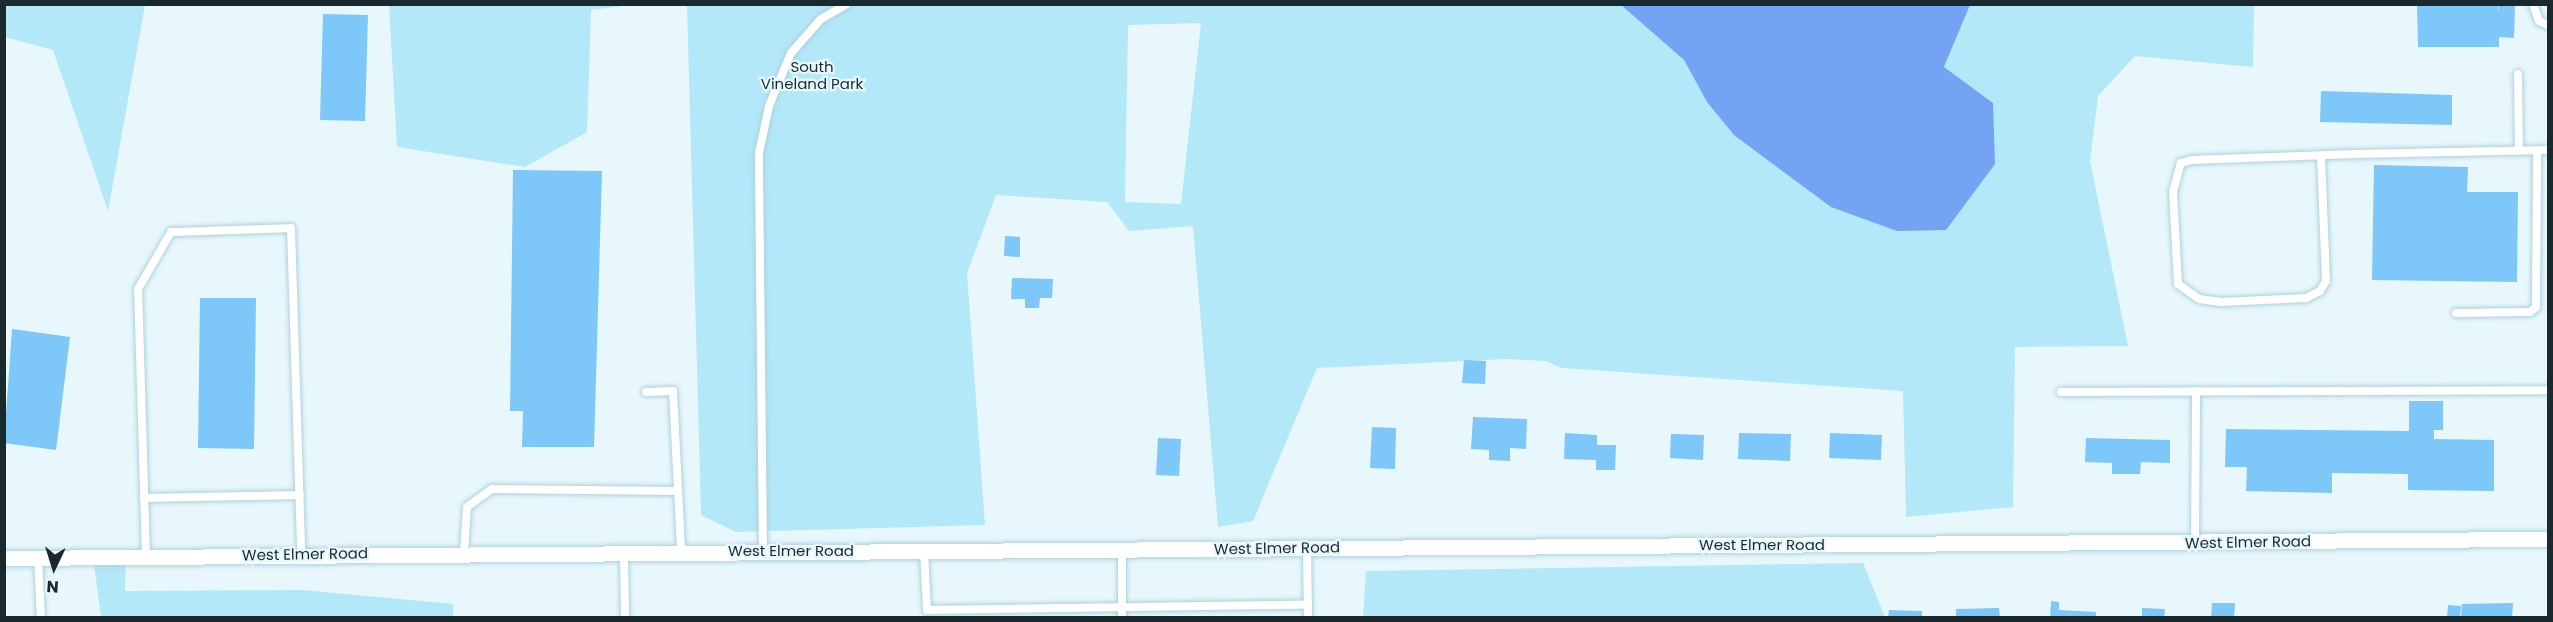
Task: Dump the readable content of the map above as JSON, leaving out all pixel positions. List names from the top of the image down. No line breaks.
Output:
{"streets":{"street":["West Elmer Road"]},"parks":["South Vineland Park"],"north":"bottom"}
